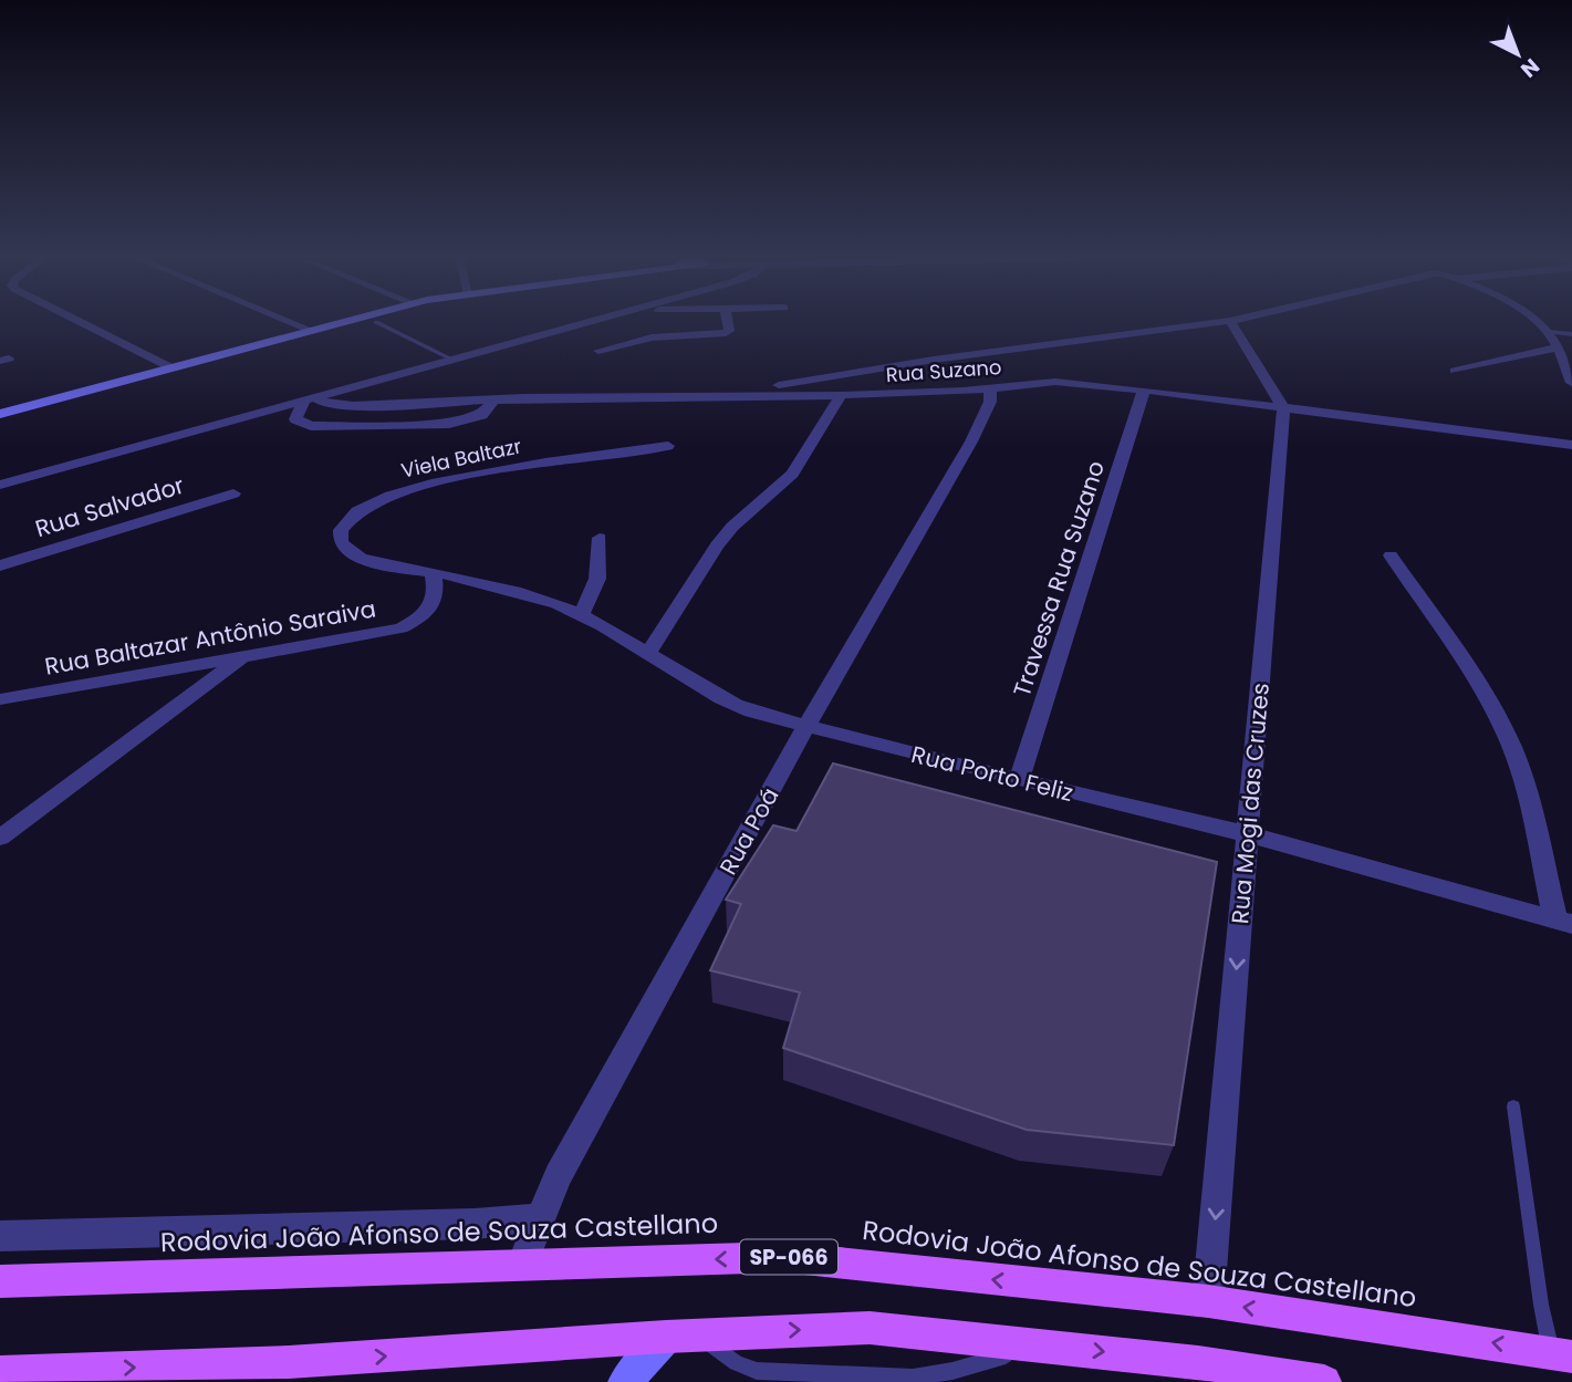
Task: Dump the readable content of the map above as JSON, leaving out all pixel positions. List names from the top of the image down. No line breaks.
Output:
{"streets":{"main road":["Rodovia João Afonso de Souza Castellano","SP-066"],"street":["Rua Suzano","Viela Baltazr","Rua Salvador","Travessa Rua Suzano","Rua Baltazar Antônio Saraiva","Rua Porto Feliz","Rua Mogi das Cruzes","Rua Poá"]},"crossings":[["Rua Suzano","Travessa Rua Suzano"],["Rua Suzano","Rua Mogi das Cruzes"],["Rua Suzano","Rua Poá"],["Viela Baltazr","Rua Baltazar Antônio Saraiva"],["Viela Baltazr","Rua Porto Feliz"],["Travessa Rua Suzano","Rua Porto Feliz"],["Rua Baltazar Antônio Saraiva","Rua Porto Feliz"],["Rua Porto Feliz","Rua Mogi das Cruzes"],["Rua Porto Feliz","Rua Poá"],["Rua Mogi das Cruzes","Rodovia João Afonso de Souza Castellano"],["Rua Poá","Rodovia João Afonso de Souza Castellano"]],"one_way":["Rua Mogi das Cruzes"],"north":"bottom right"}
